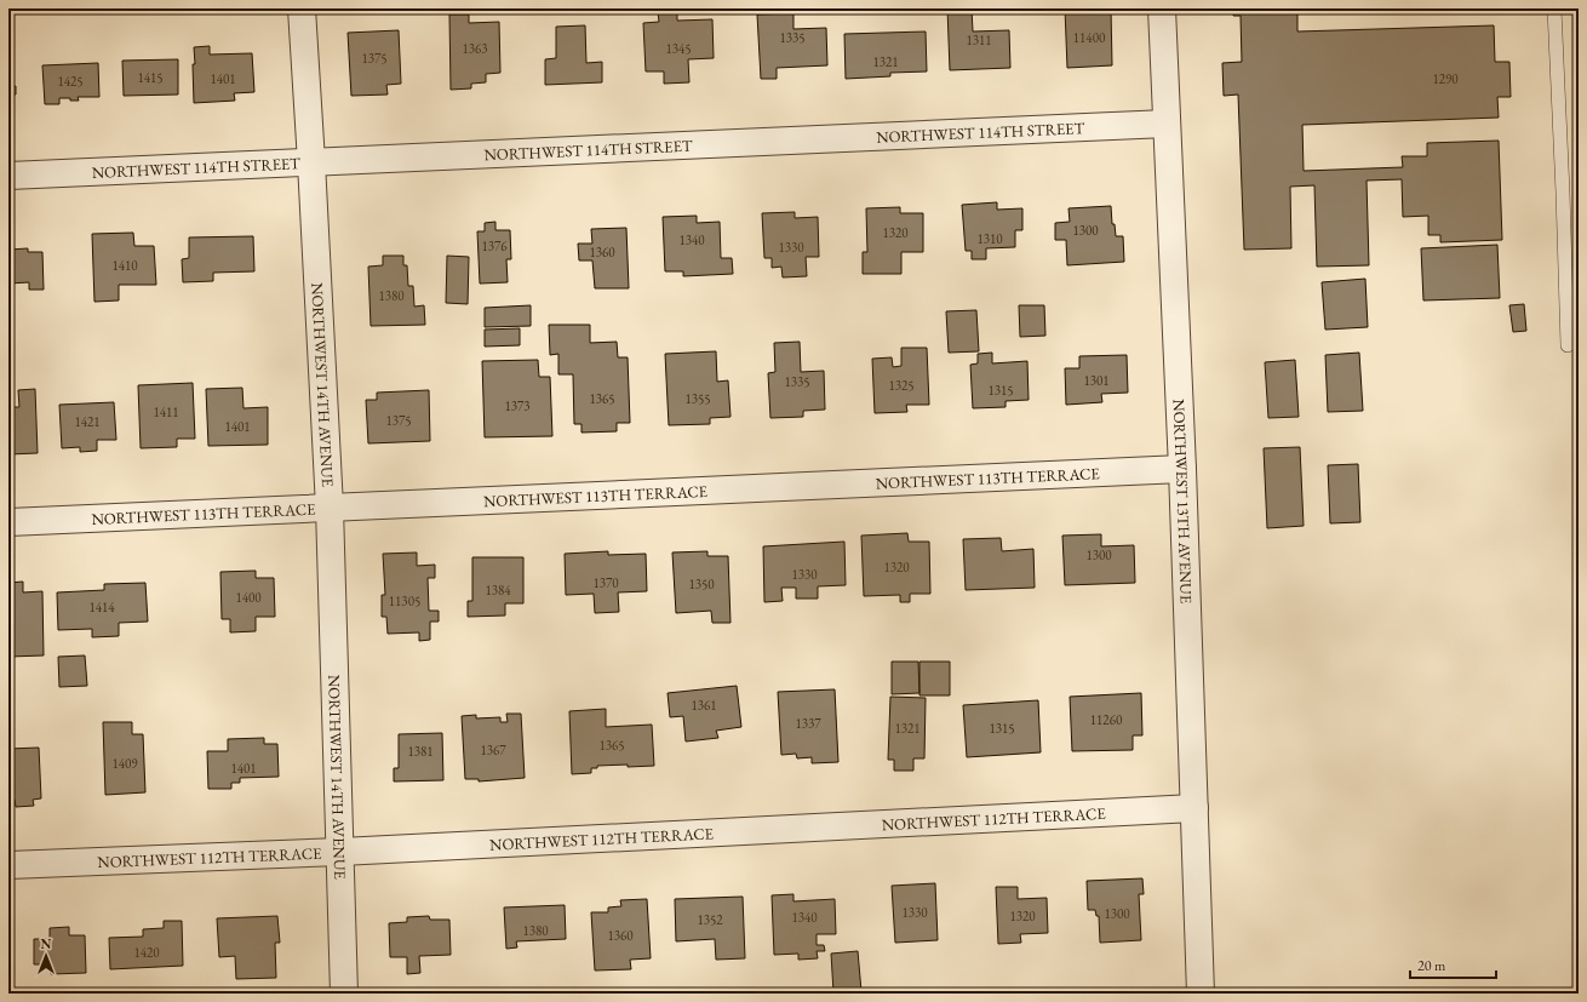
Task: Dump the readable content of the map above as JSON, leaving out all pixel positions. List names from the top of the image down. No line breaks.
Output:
{"streets":{"street":["NORTHWEST 114TH STREET","NORTHWEST 14TH AVENUE","NORTHWEST 113TH TERRACE","NORTHWEST 13TH AVENUE","NORTHWEST 112TH TERRACE"]},"crossings":[["NORTHWEST 114TH STREET","NORTHWEST 14TH AVENUE"],["NORTHWEST 114TH STREET","NORTHWEST 13TH AVENUE"],["NORTHWEST 14TH AVENUE","NORTHWEST 113TH TERRACE"],["NORTHWEST 14TH AVENUE","NORTHWEST 112TH TERRACE"],["NORTHWEST 113TH TERRACE","NORTHWEST 13TH AVENUE"],["NORTHWEST 13TH AVENUE","NORTHWEST 112TH TERRACE"]],"house_numbers":["1335","11400","1311","1363","1345","1375","1321","1415","1401","1290","1425","1300","1320","1310","1340","1376","1330","1360","1410","1380","1301","1335","1325","1315","1365","1355","1373","1411","1375","1421","1401","1300","1320","1330","1370","1350","1384","1400","11305","1414","1361","11260","1337","1321","1315","1365","1367","1381","1409","1401","1330","1300","1320","1340","1352","1380","1360","1420"],"scale_bar":"20 m","north":"top"}
